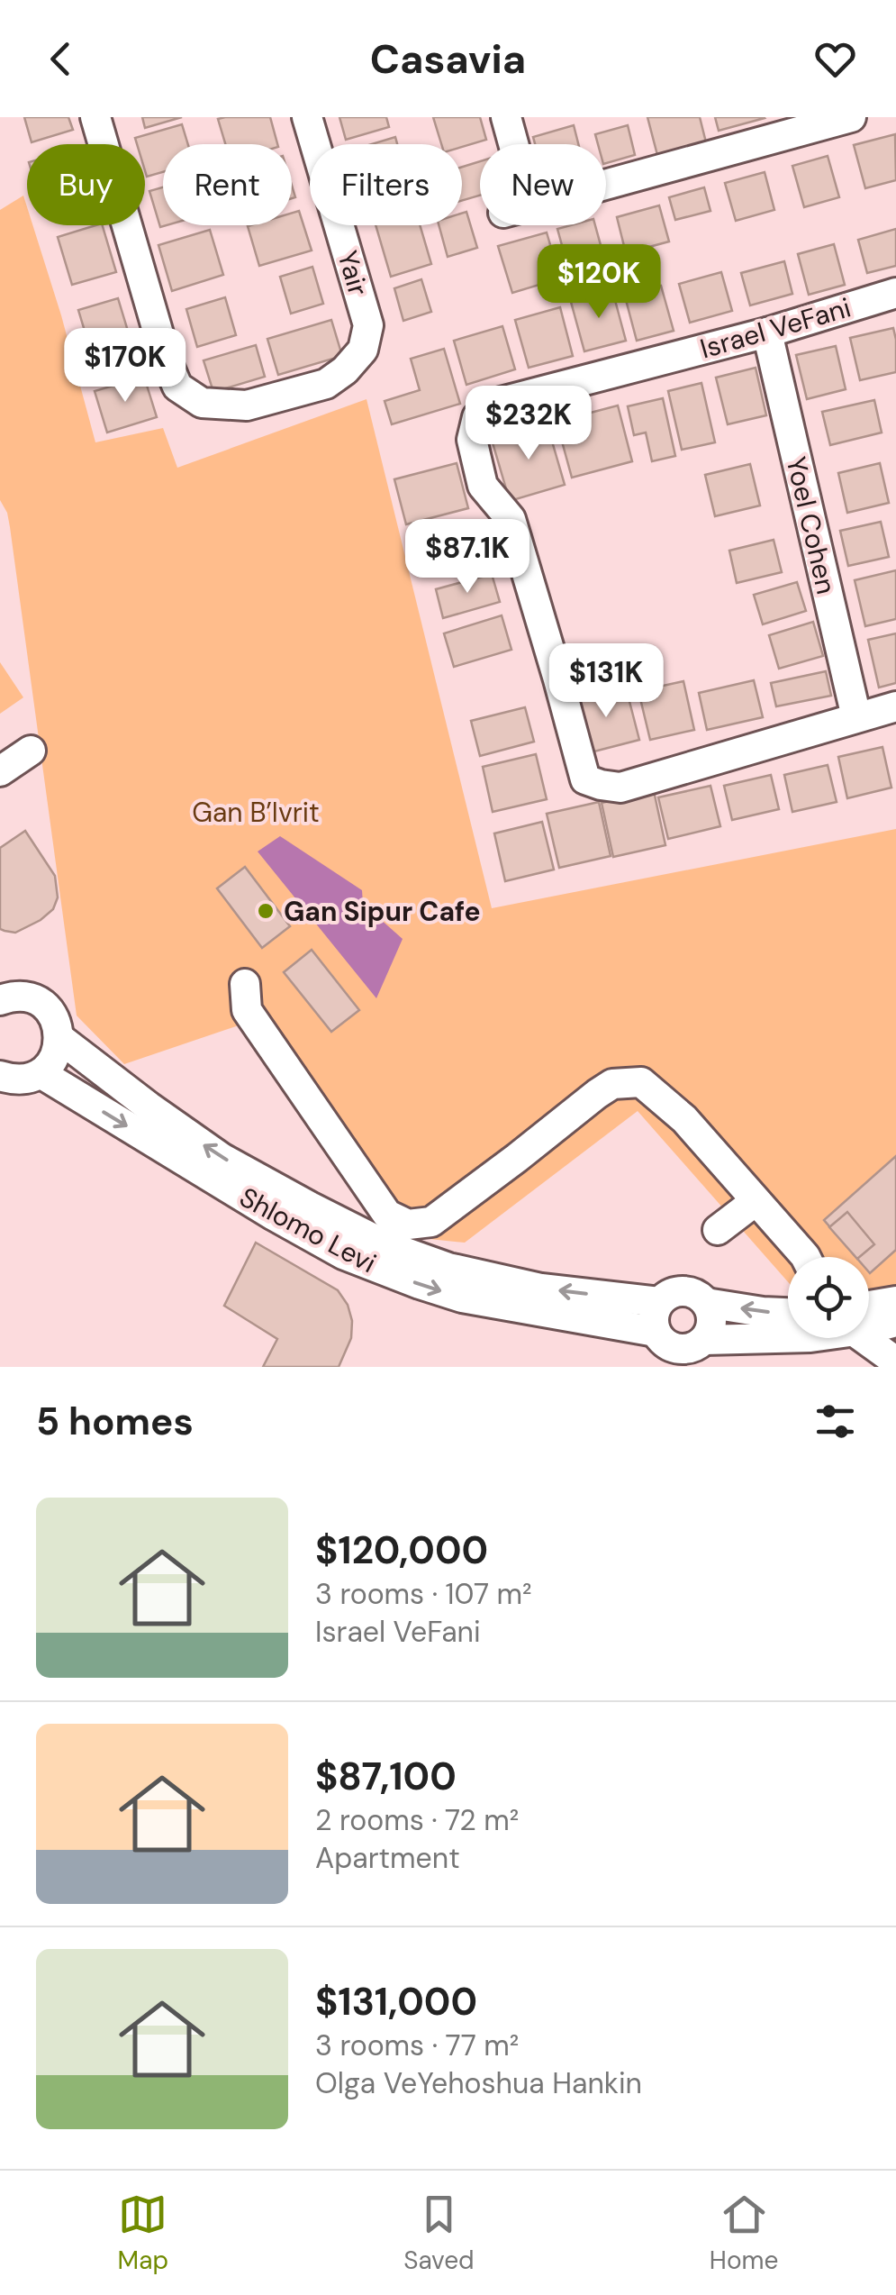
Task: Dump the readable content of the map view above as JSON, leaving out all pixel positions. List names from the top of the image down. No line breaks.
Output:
{"streets":{"street":["Yair","Israel VeFani","Yoel Cohen","Shlomo Levi"]},"crossings":[["Israel VeFani","Yoel Cohen"]],"parks":["Gan B’Ivrit"],"places":["Gan Sipur Cafe"],"page":{"header":"Casavia","chip":["Buy","Rent","Filters","New"],"price":["$120K","$170K","$232K","$87.1K","$131K"],"heading":"5 homes","list":[{"name":"$120,000","note":"3 rooms · 107 m² · Israel VeFani"},{"name":"$87,100","note":"2 rooms · 72 m² · Apartment"},{"name":"$131,000","note":"3 rooms · 77 m² · Olga VeYehoshua Hankin"}],"tabs":["Map","Saved","Home"]}}
